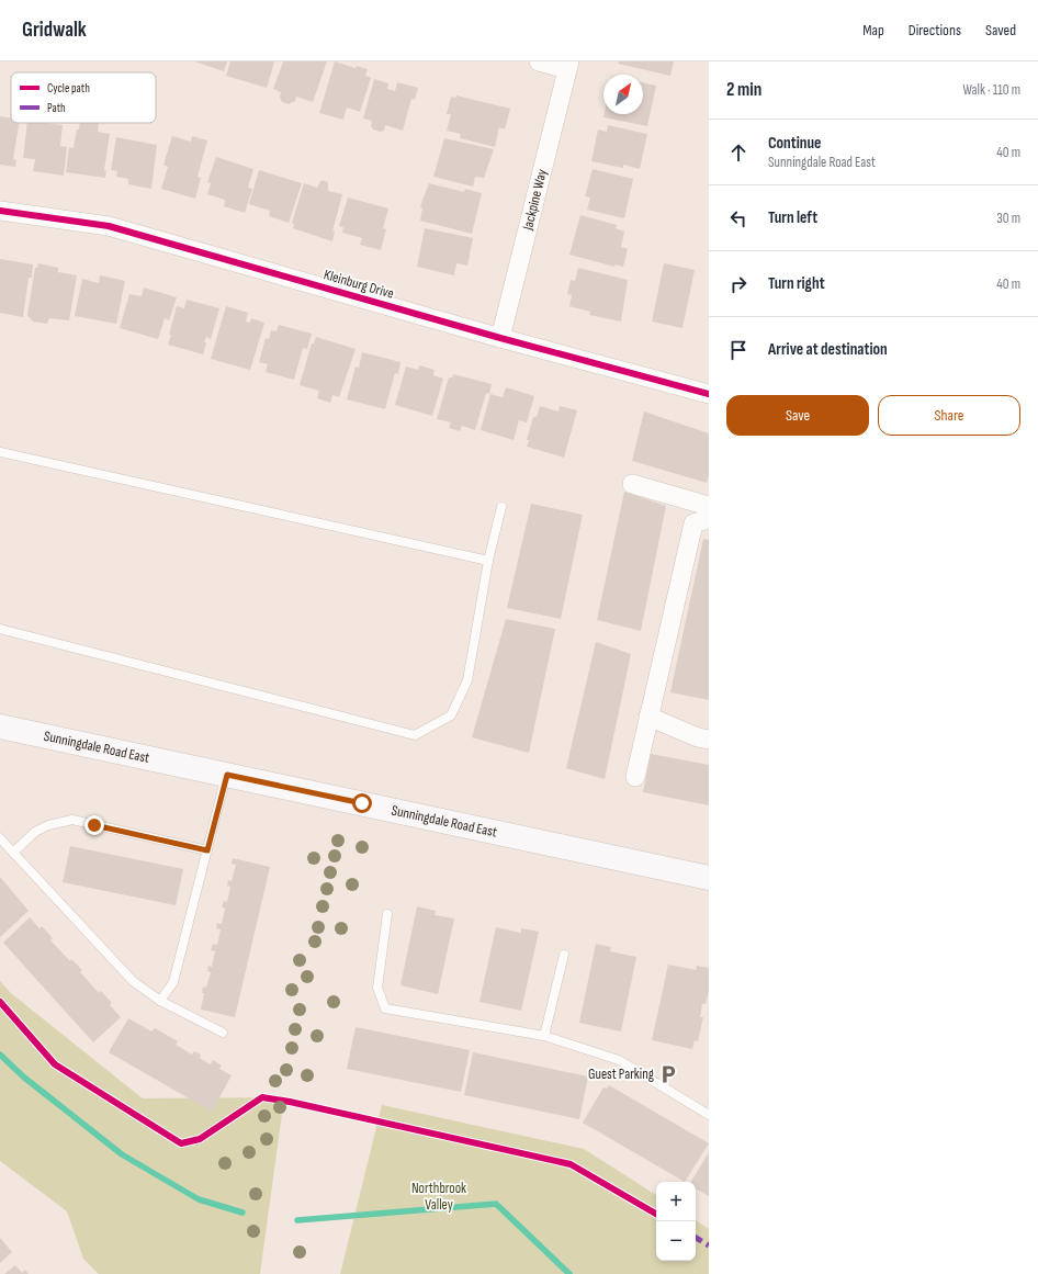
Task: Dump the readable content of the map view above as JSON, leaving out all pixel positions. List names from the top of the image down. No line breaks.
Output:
{"streets":{"main road":["Sunningdale Road East"],"street":["Jackpine Way","Kleinburg Drive"]},"crossings":[["Jackpine Way","Kleinburg Drive"]],"parks":["Northbrook Valley"],"places":{"parking":["Guest Parking"]},"legend":["Cycle path","Path"],"north":"top right","page":{"header":"Gridwalk","nav":["Map","Directions","Saved"],"heading":["2 min","Walk · 110 m"],"list":[["Continue","Sunningdale Road East","40 m"],["Turn left","30 m"],["Turn right","40 m"],"Arrive at destination"],"buttons":["Save","Share"],"map_buttons":["+","−"]}}
